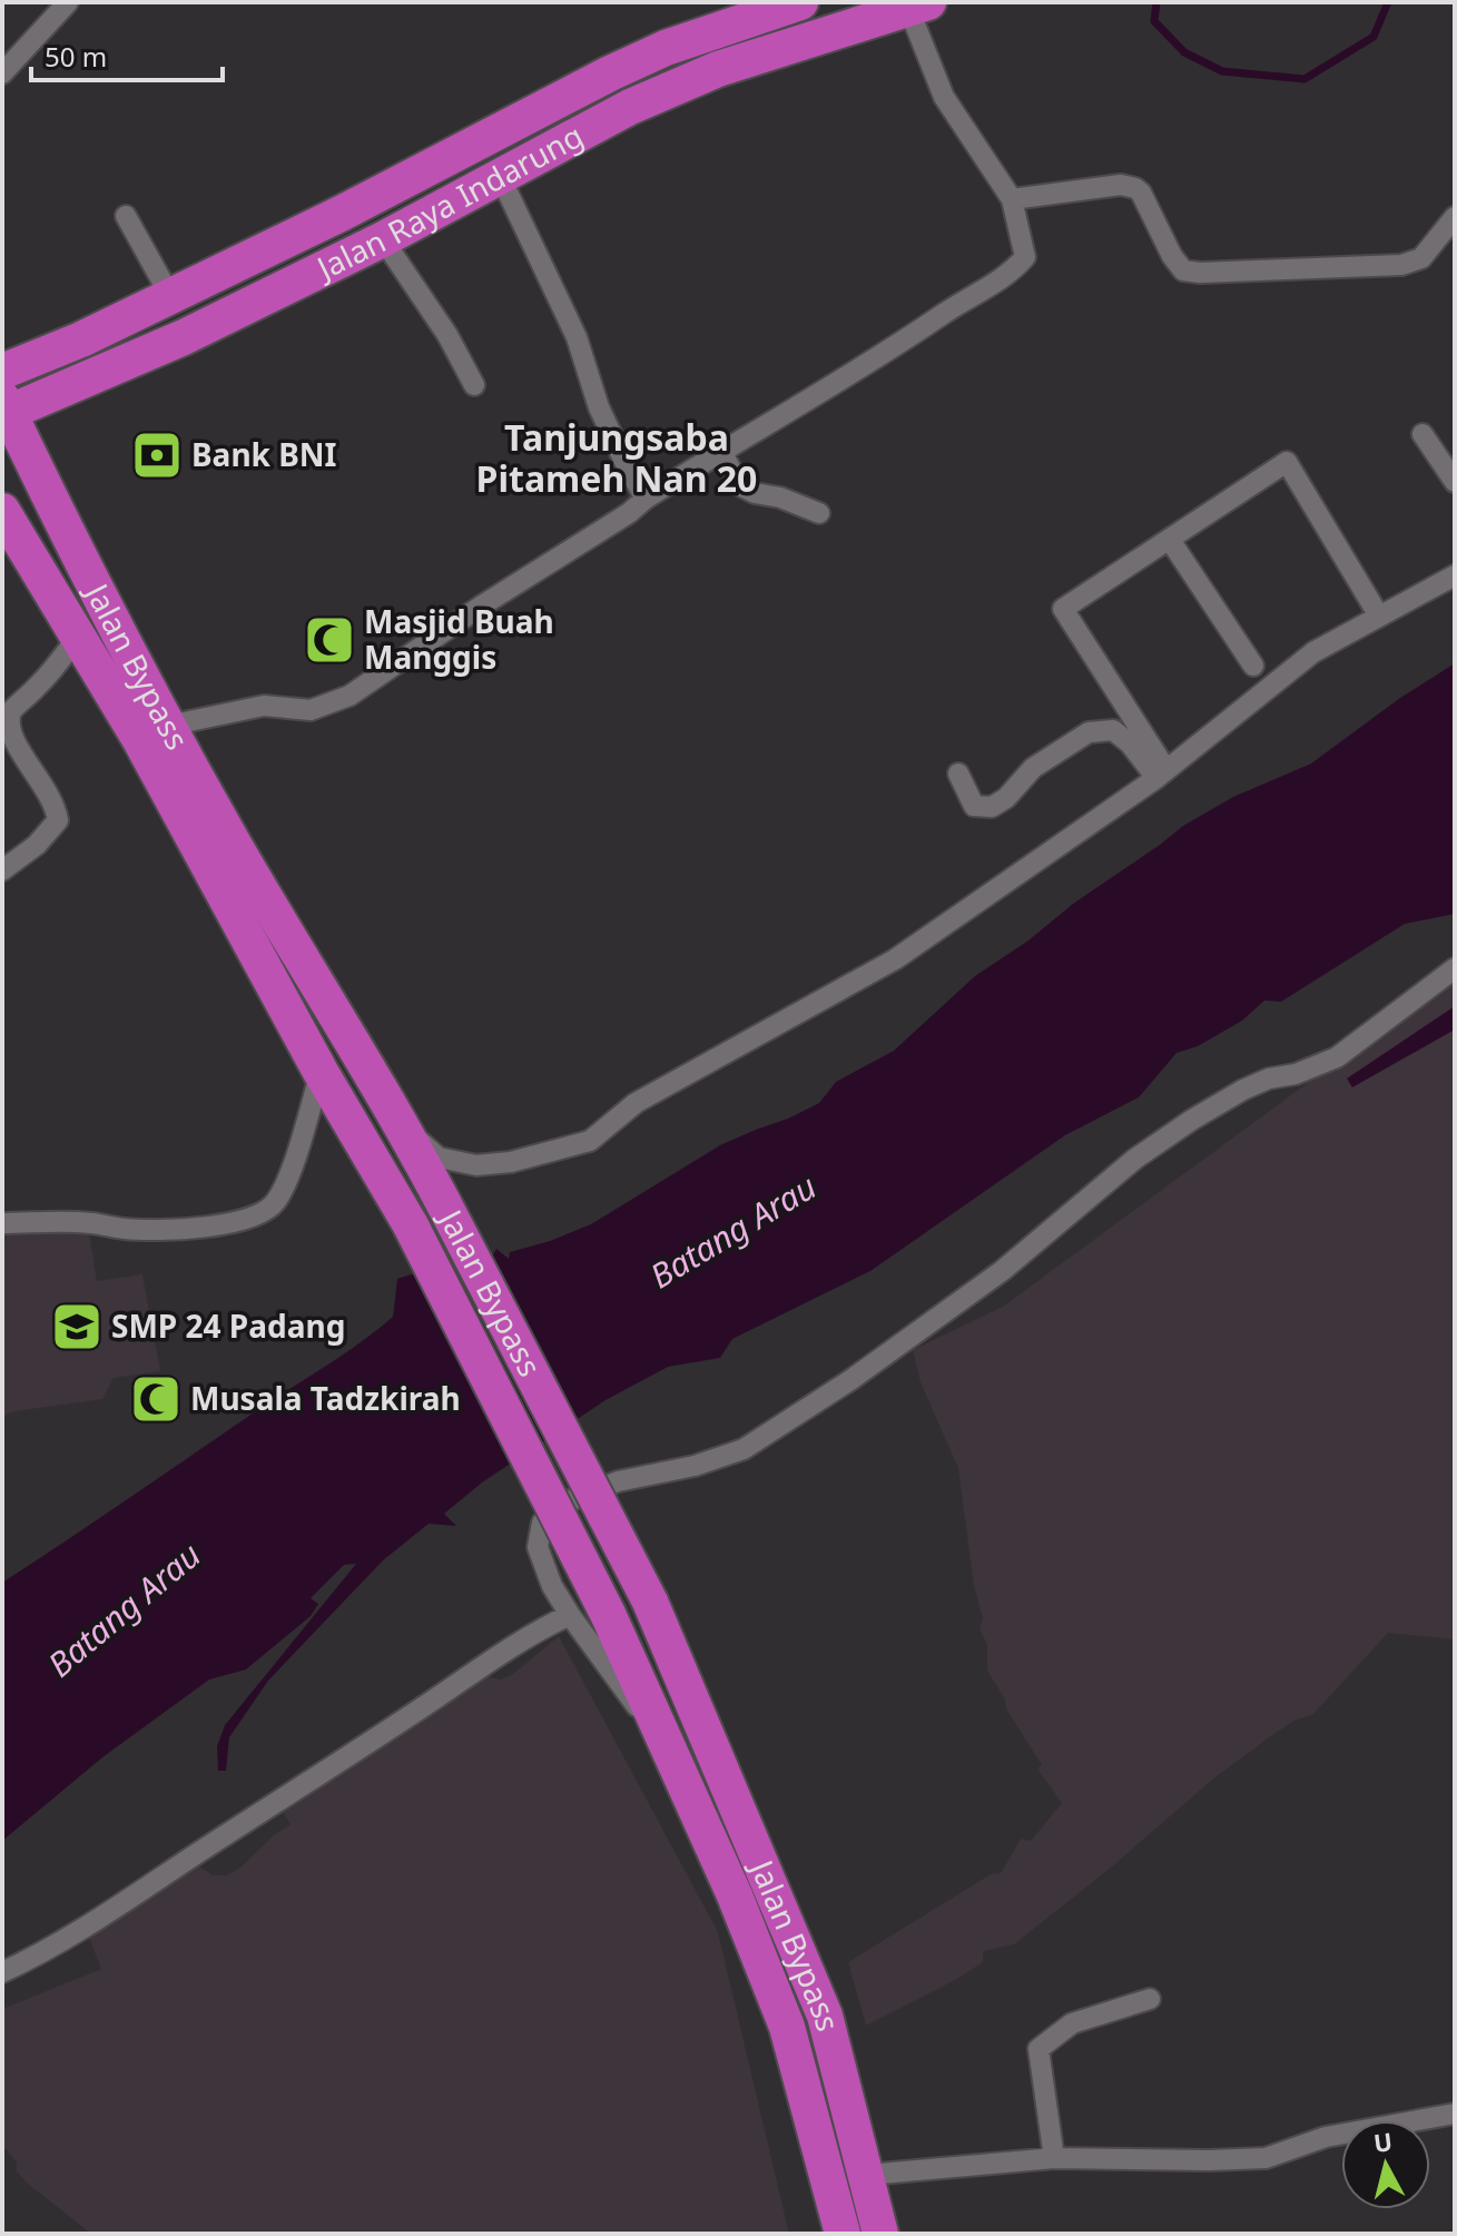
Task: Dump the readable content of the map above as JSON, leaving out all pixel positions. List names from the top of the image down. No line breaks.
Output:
{"streets":{"highway":["Jalan Raya Indarung","Jalan Bypass"]},"crossings":[["Jalan Raya Indarung","Jalan Bypass"]],"districts":["Tanjungsaba Pitameh Nan 20"],"water":["Batang Arau"],"places":{"bank":["Bank BNI"],"mosque":["Masjid Buah Manggis","Musala Tadzkirah"],"school or university":["SMP 24 Padang"]},"scale_bar":"50 m","north":"top"}
